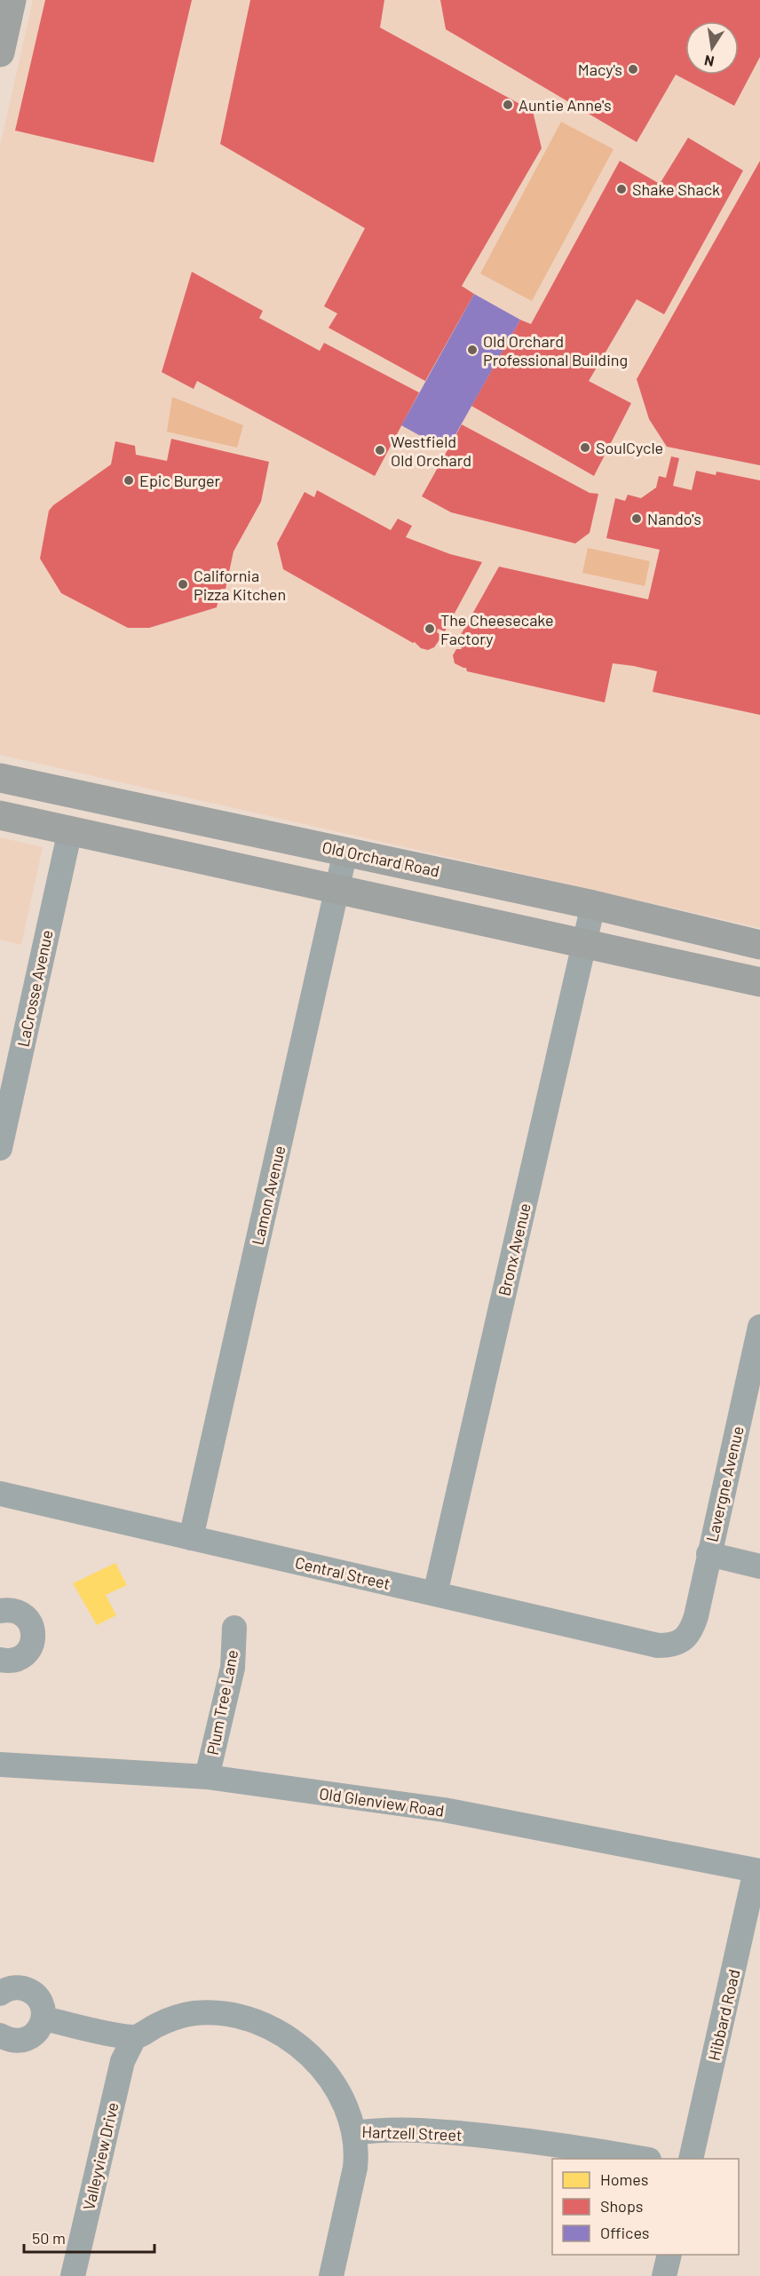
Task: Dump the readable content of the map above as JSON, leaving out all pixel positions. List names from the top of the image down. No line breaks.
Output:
{"streets":{"main road":["Old Orchard Road"],"street":["LaCrosse Avenue","Lamon Avenue","Bronx Avenue","Lavergne Avenue","Central Street","Plum Tree Lane","Old Glenview Road","Hibbard Road","Hartzell Street","Valleyview Drive"]},"crossings":[["Old Orchard Road","Lamon Avenue"],["Old Orchard Road","Bronx Avenue"],["Lamon Avenue","Central Street"],["Bronx Avenue","Central Street"],["Lavergne Avenue","Central Street"],["Plum Tree Lane","Old Glenview Road"],["Old Glenview Road","Hibbard Road"],["Hartzell Street","Valleyview Drive"]],"places":["Macy's","Auntie Anne's","Shake Shack","Old Orchard Professional Building","SoulCycle","Westfield Old Orchard","Epic Burger","Nando's","California Pizza Kitchen","The Cheesecake Factory"],"legend":["Homes","Shops","Offices"],"scale_bar":"50 m","north":"bottom"}
